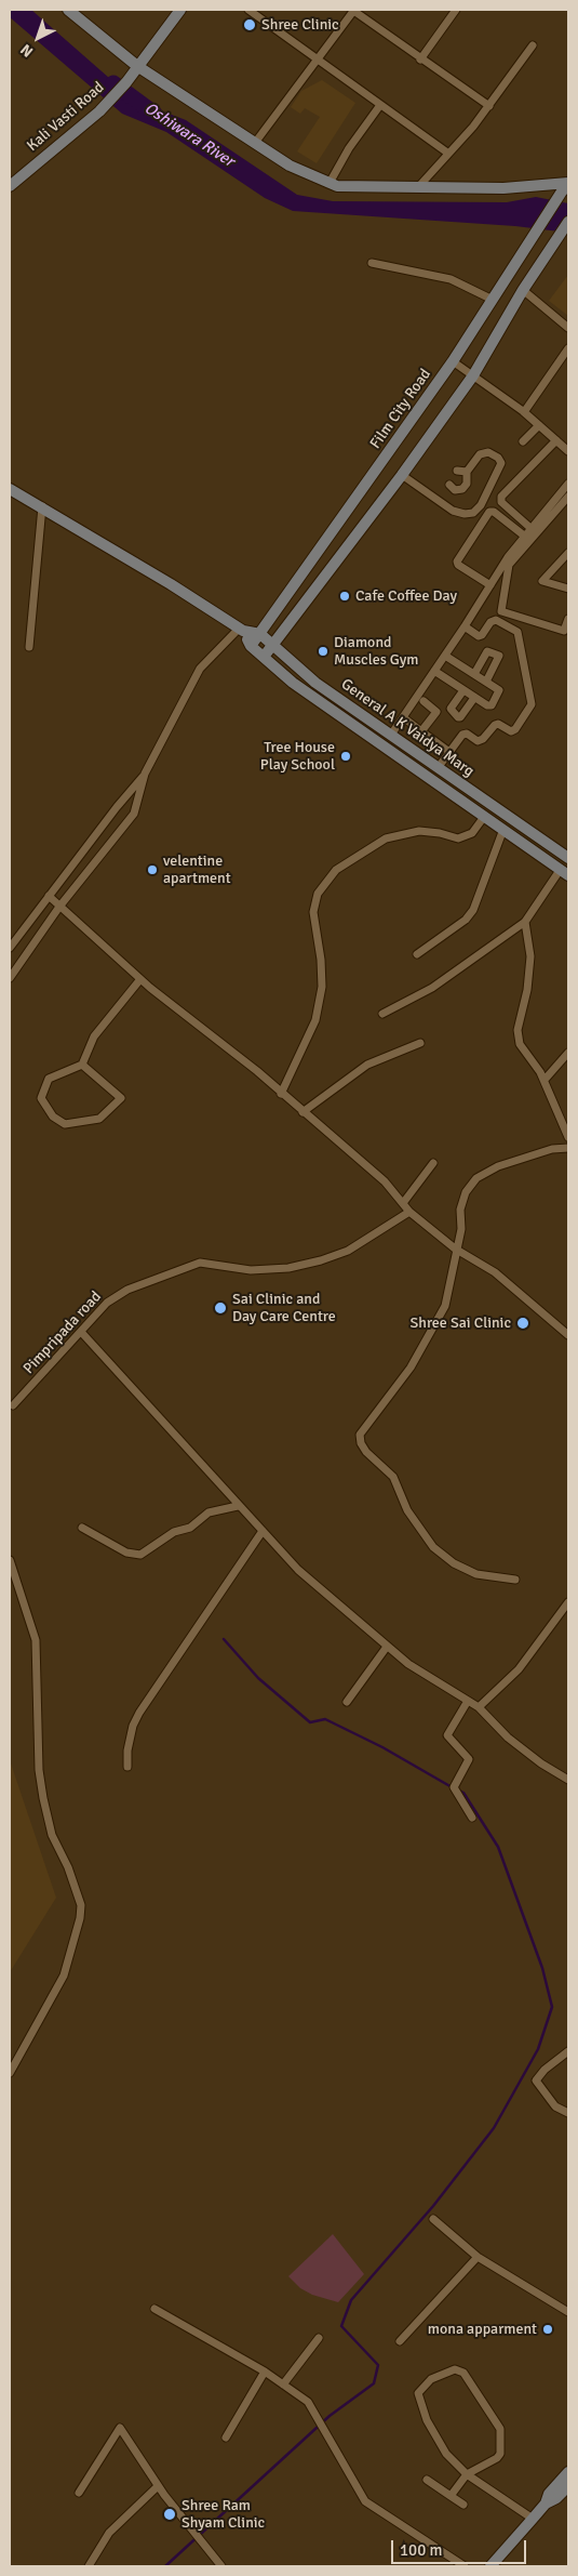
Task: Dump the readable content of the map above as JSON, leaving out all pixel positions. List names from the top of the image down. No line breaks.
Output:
{"streets":{"street":["Kali Vasti Road","Film City Road","General A K Vaidya Marg","Pimpripada road"]},"crossings":[["Film City Road","General A K Vaidya Marg"]],"water":["Oshiwara River"],"places":["Shree Clinic","Cafe Coffee Day","Diamond Muscles Gym","Tree House Play School","velentine apartment","Sai Clinic and Day Care Centre","Shree Sai Clinic","mona apparment","Shree Ram Shyam Clinic"],"scale_bar":"100 m","north":"bottom left"}
